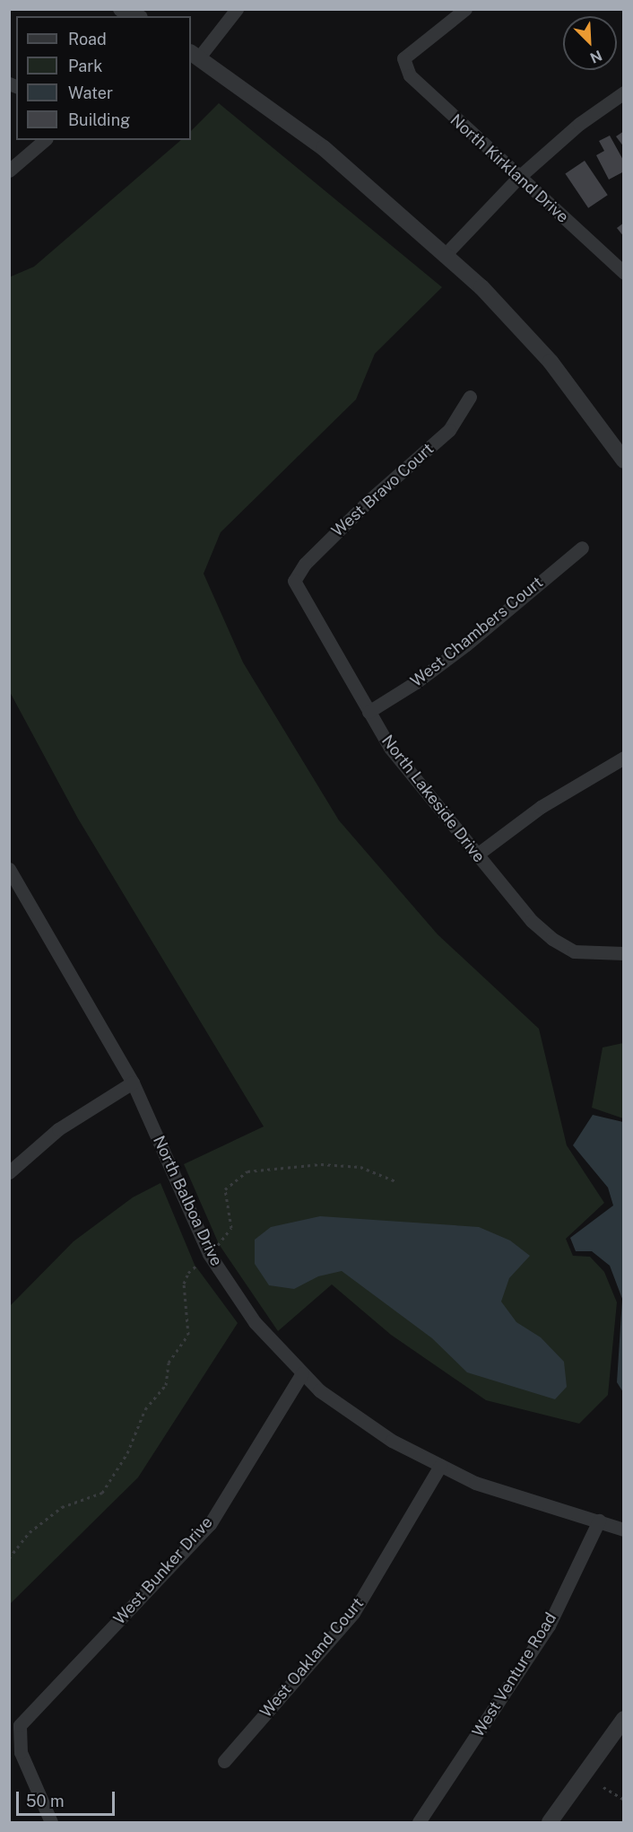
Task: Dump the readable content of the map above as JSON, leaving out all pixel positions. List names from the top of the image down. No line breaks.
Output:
{"streets":{"street":["North Kirkland Drive","West Bravo Court","West Chambers Court","North Lakeside Drive","North Balboa Drive","West Bunker Drive","West Oakland Court","West Venture Road"]},"crossings":[["West Bravo Court","North Lakeside Drive"],["West Chambers Court","North Lakeside Drive"],["North Balboa Drive","West Bunker Drive"],["North Balboa Drive","West Oakland Court"],["North Balboa Drive","West Venture Road"]],"legend":["Road","Park","Water","Building"],"scale_bar":"50 m","north":"bottom right"}
